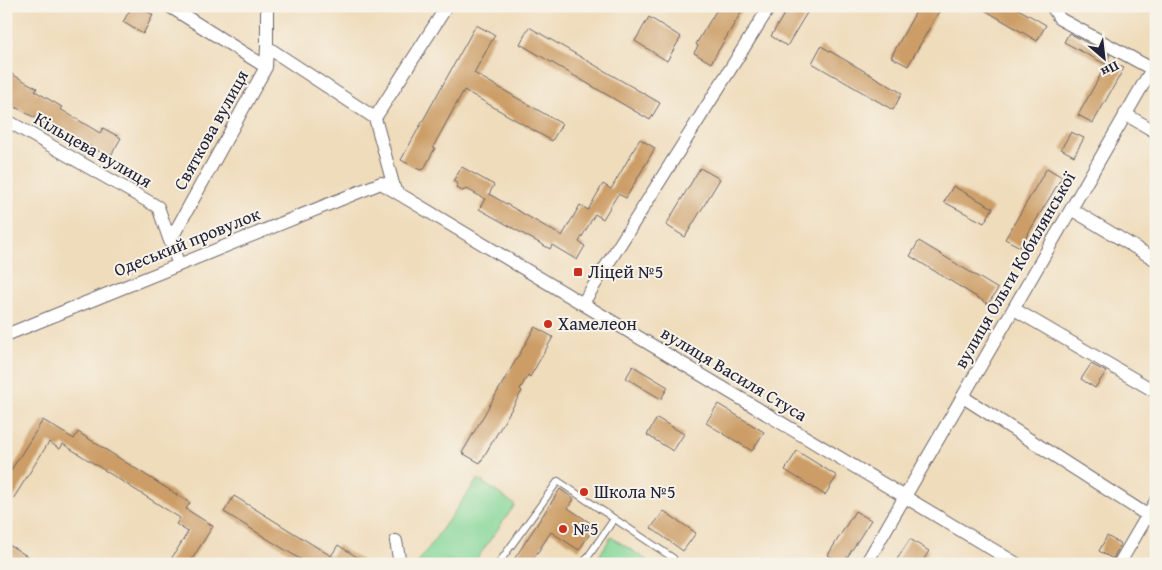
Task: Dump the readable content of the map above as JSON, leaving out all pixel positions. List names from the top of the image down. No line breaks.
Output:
{"streets":{"street":["Святкова вулиця","Кільцева вулиця","Одеський провулок","вулиця Ольги Кобилянської","вулиця Василя Стуса"]},"crossings":[["Святкова вулиця","Кільцева вулиця"],["Одеський провулок","вулиця Василя Стуса"],["вулиця Ольги Кобилянської","вулиця Василя Стуса"]],"places":{"transit":["Ліцей №5"],"other":["Хамелеон","Школа №5","№5"]},"north":"bottom right"}
